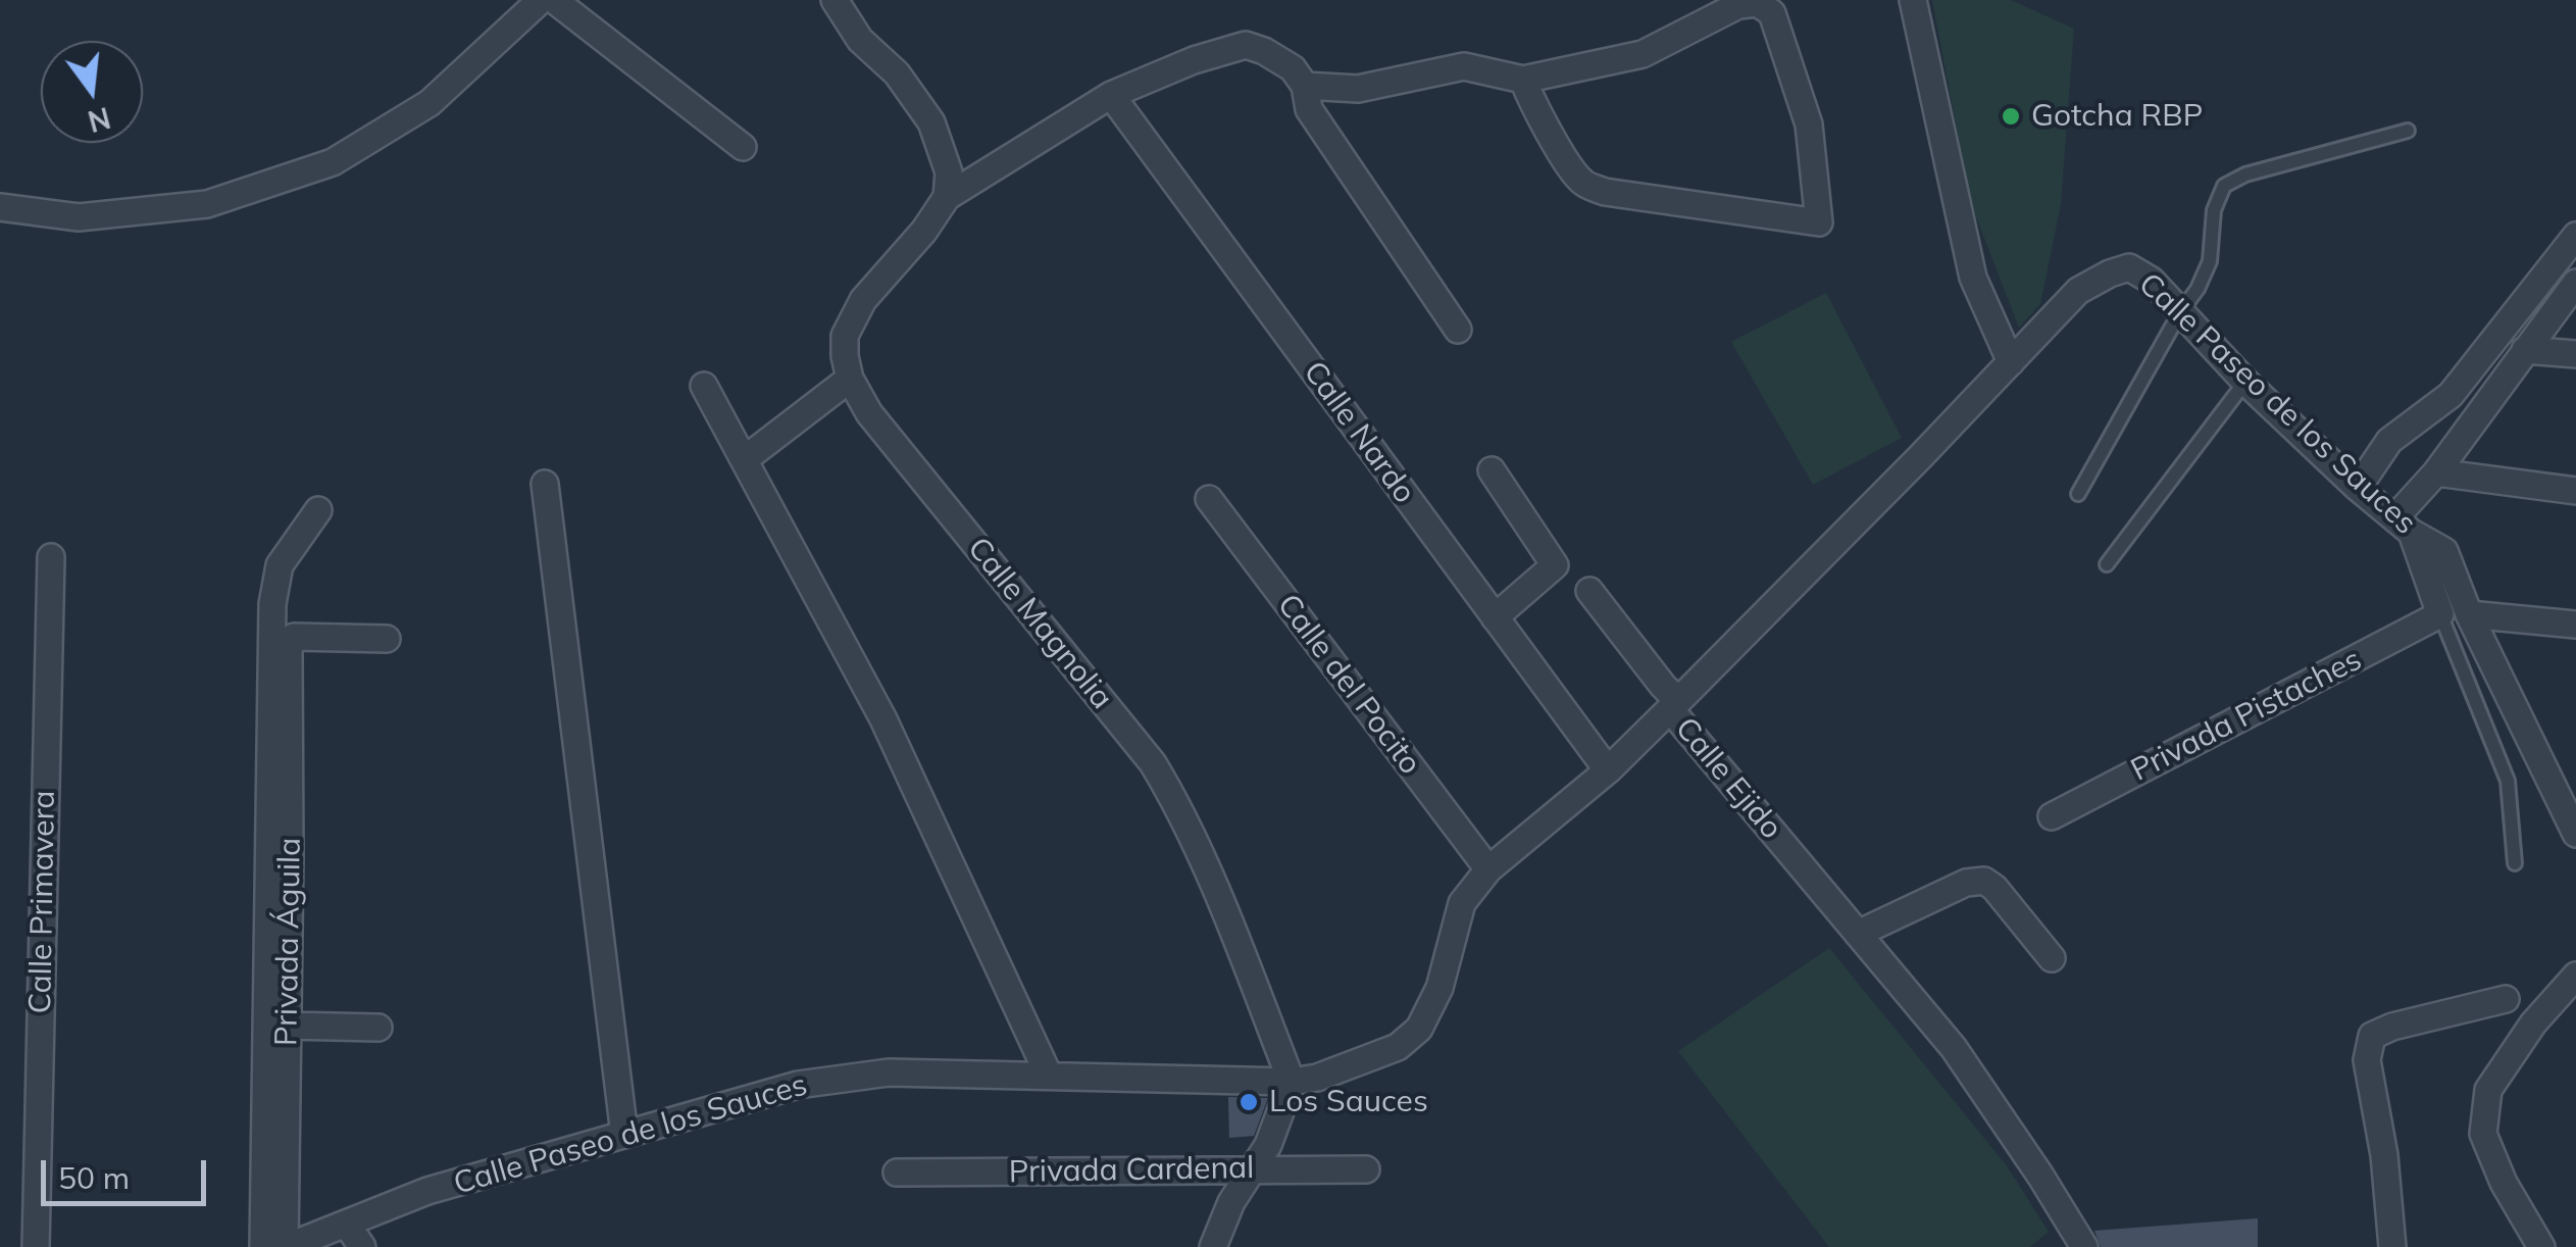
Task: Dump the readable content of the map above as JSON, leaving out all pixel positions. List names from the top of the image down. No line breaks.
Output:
{"streets":{"street":["Calle Paseo de los Sauces","Calle Nardo","Calle Magnolia","Calle del Pocito","Privada Pistaches","Calle Ejido","Calle Primavera","Privada Águila","Privada Cardenal"]},"crossings":[["Calle Paseo de los Sauces","Calle Magnolia"],["Calle Paseo de los Sauces","Calle Ejido"],["Calle Paseo de los Sauces","Privada Águila"],["Calle Nardo","Calle Ejido"],["Calle Magnolia","Calle Ejido"],["Calle del Pocito","Calle Ejido"]],"places":["Gotcha RBP","Los Sauces"],"scale_bar":"50 m","north":"bottom"}
